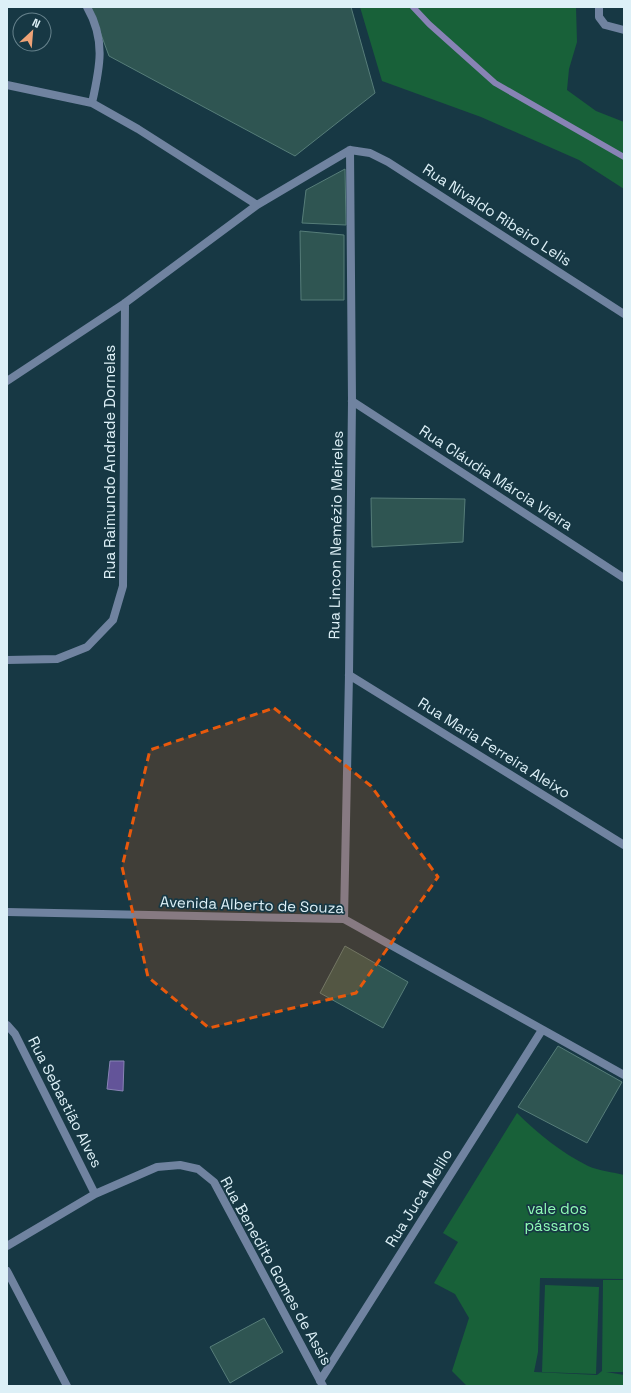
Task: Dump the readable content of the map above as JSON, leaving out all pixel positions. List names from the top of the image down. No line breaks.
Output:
{"streets":{"street":["Rua Nivaldo Ribeiro Lelis","Rua Raimundo Andrade Dornelas","Rua Cláudia Márcia Vieira","Rua Lincon Nemézio Meireles","Rua Maria Ferreira Aleixo","Avenida Alberto de Souza","Rua Sebastião Alves","Rua Juca Melilo","Rua Benedito Gomes de Assis"]},"crossings":[["Rua Nivaldo Ribeiro Lelis","Rua Raimundo Andrade Dornelas"],["Rua Nivaldo Ribeiro Lelis","Rua Lincon Nemézio Meireles"],["Rua Raimundo Andrade Dornelas","Rua Lincon Nemézio Meireles"],["Rua Cláudia Márcia Vieira","Rua Lincon Nemézio Meireles"],["Rua Lincon Nemézio Meireles","Rua Maria Ferreira Aleixo"],["Rua Lincon Nemézio Meireles","Avenida Alberto de Souza"],["Avenida Alberto de Souza","Rua Juca Melilo"],["Rua Sebastião Alves","Rua Benedito Gomes de Assis"],["Rua Juca Melilo","Rua Benedito Gomes de Assis"]],"parks":["vale dos pássaros"],"north":"top right"}
